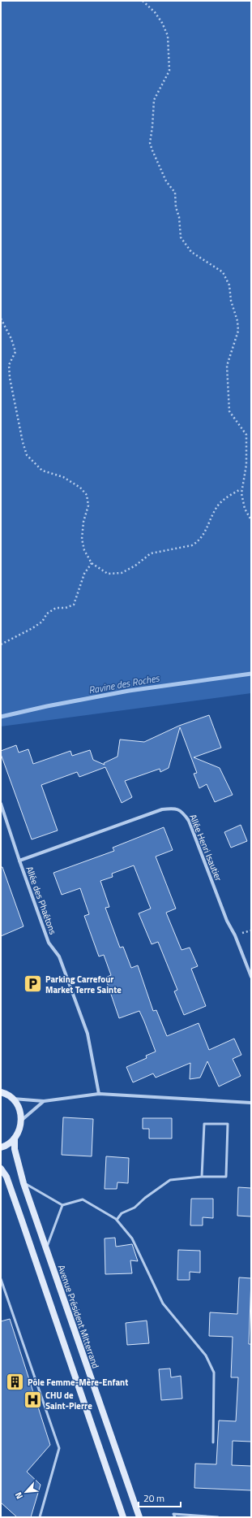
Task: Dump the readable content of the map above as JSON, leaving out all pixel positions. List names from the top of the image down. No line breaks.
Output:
{"streets":{"main road":["Avenue Président Mitterrand"],"street":["Allée Henri Isautier","Allée des Phaétons"]},"crossings":[["Allée Henri Isautier","Allée des Phaétons"]],"water":["Ravine des Roches"],"places":{"parking":["Parking Carrefour Market Terre Sainte"],"building":["Pôle Femme-Mère-Enfant"],"hospital":["CHU de Saint-Pierre"]},"scale_bar":"20 m","north":"bottom left"}
